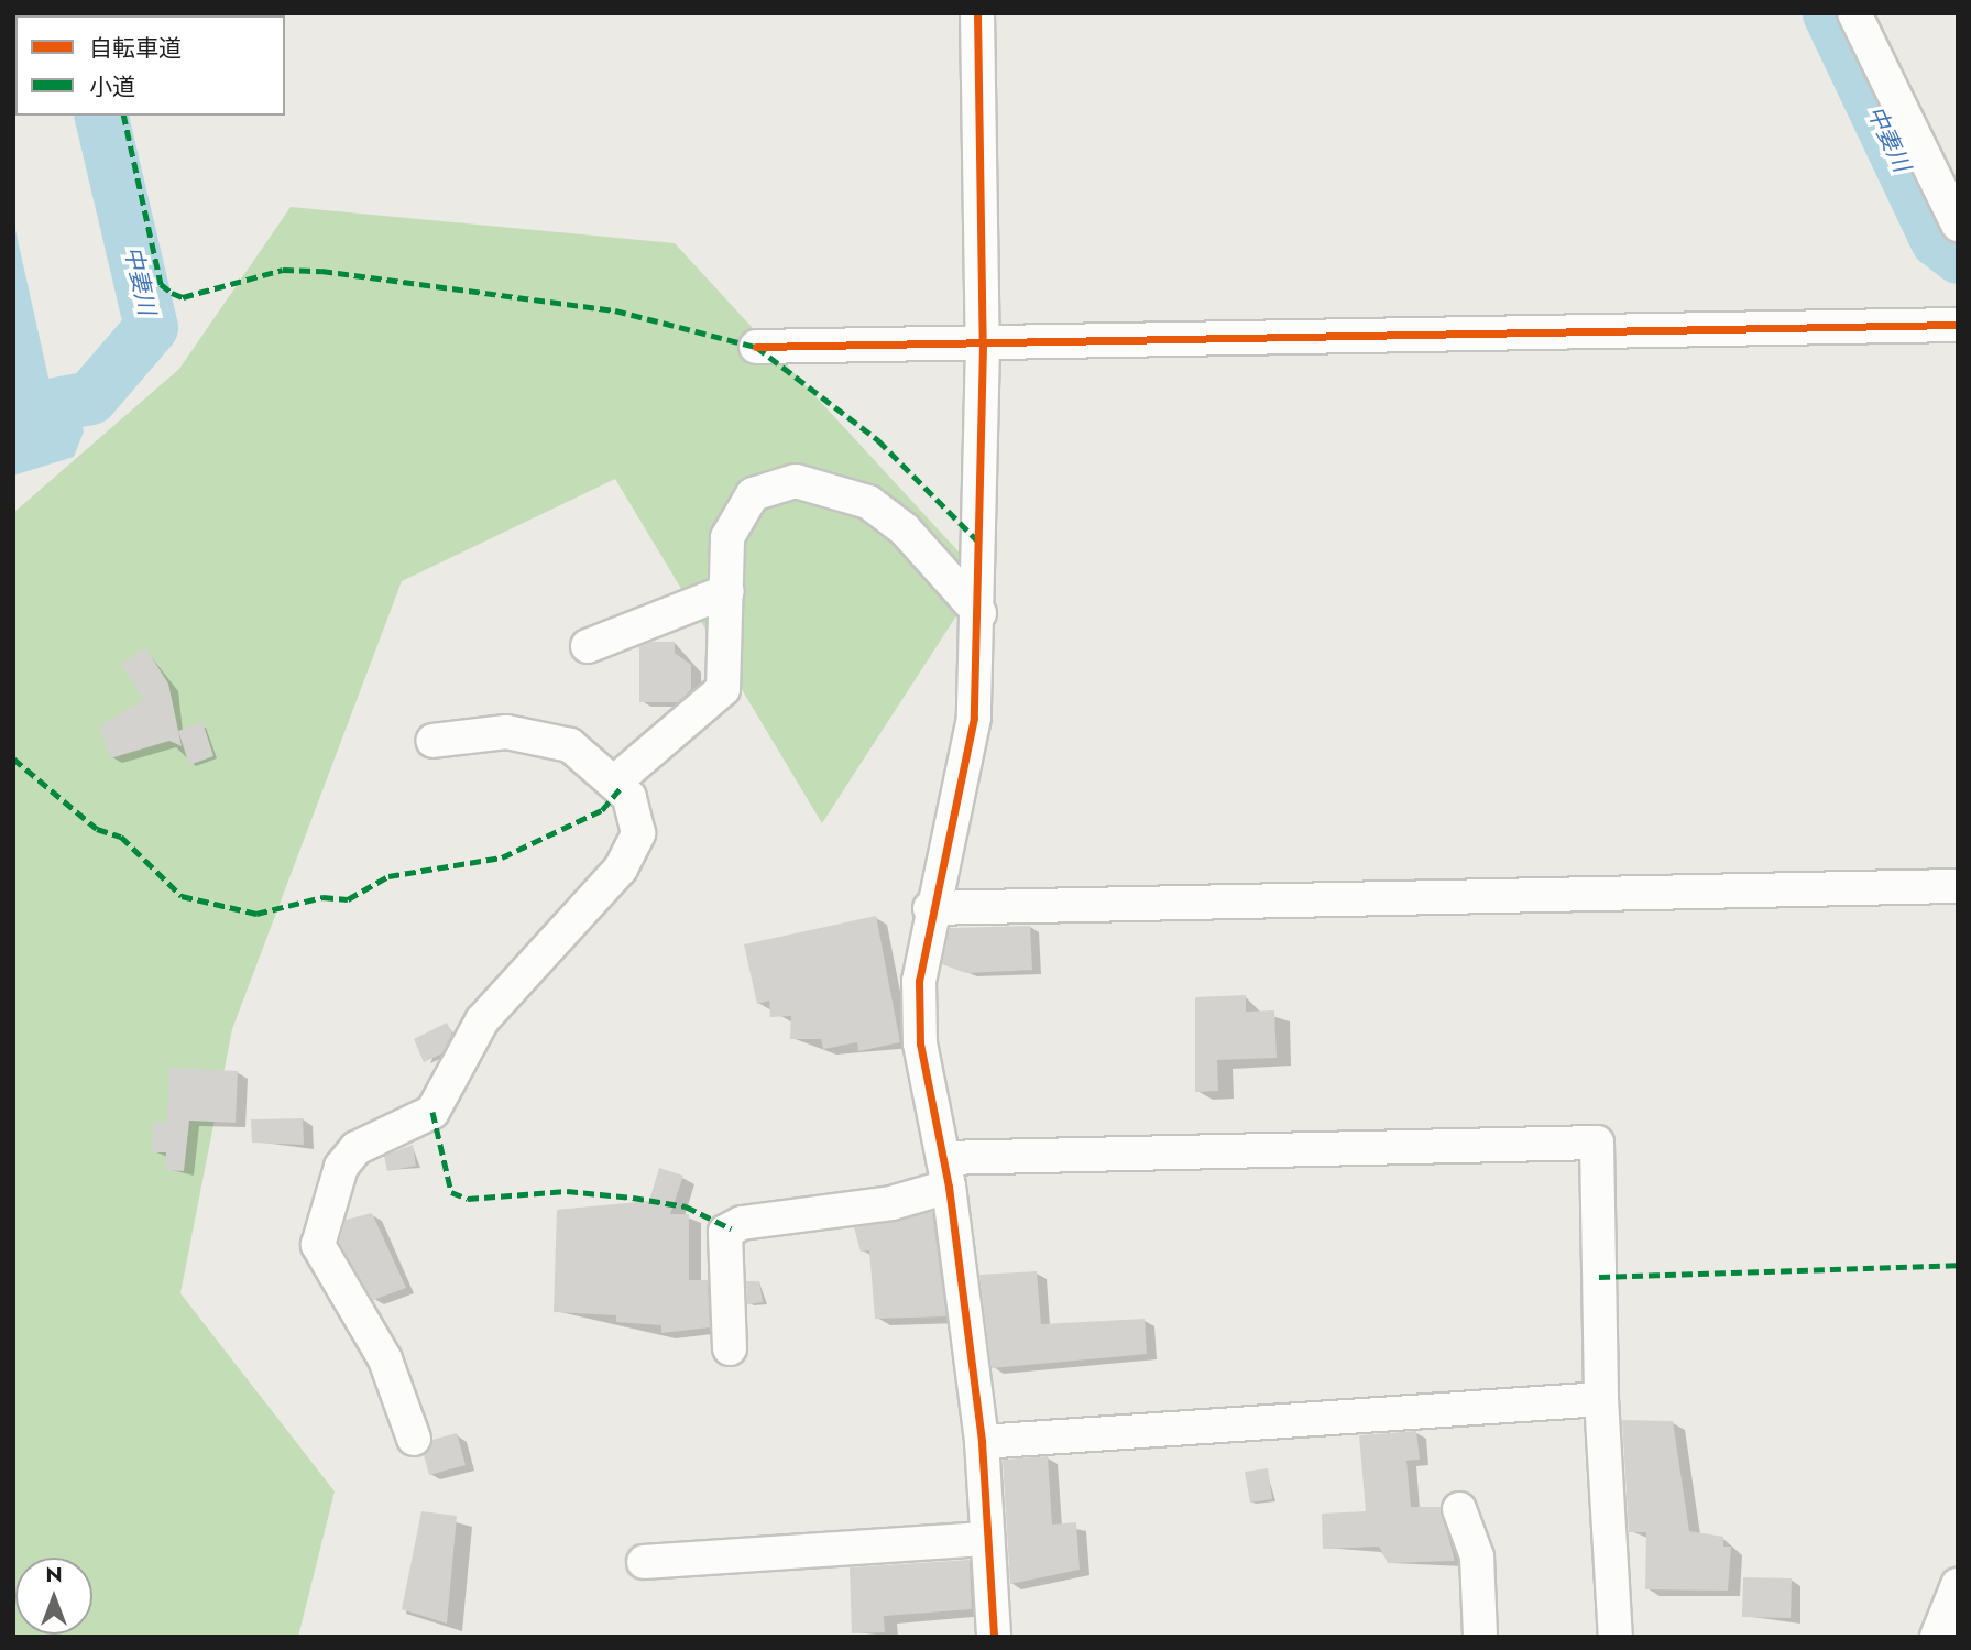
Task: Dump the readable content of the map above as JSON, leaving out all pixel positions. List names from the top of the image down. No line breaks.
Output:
{"water":["中妻川"],"legend":["自転車道","小道"],"north":"top"}
